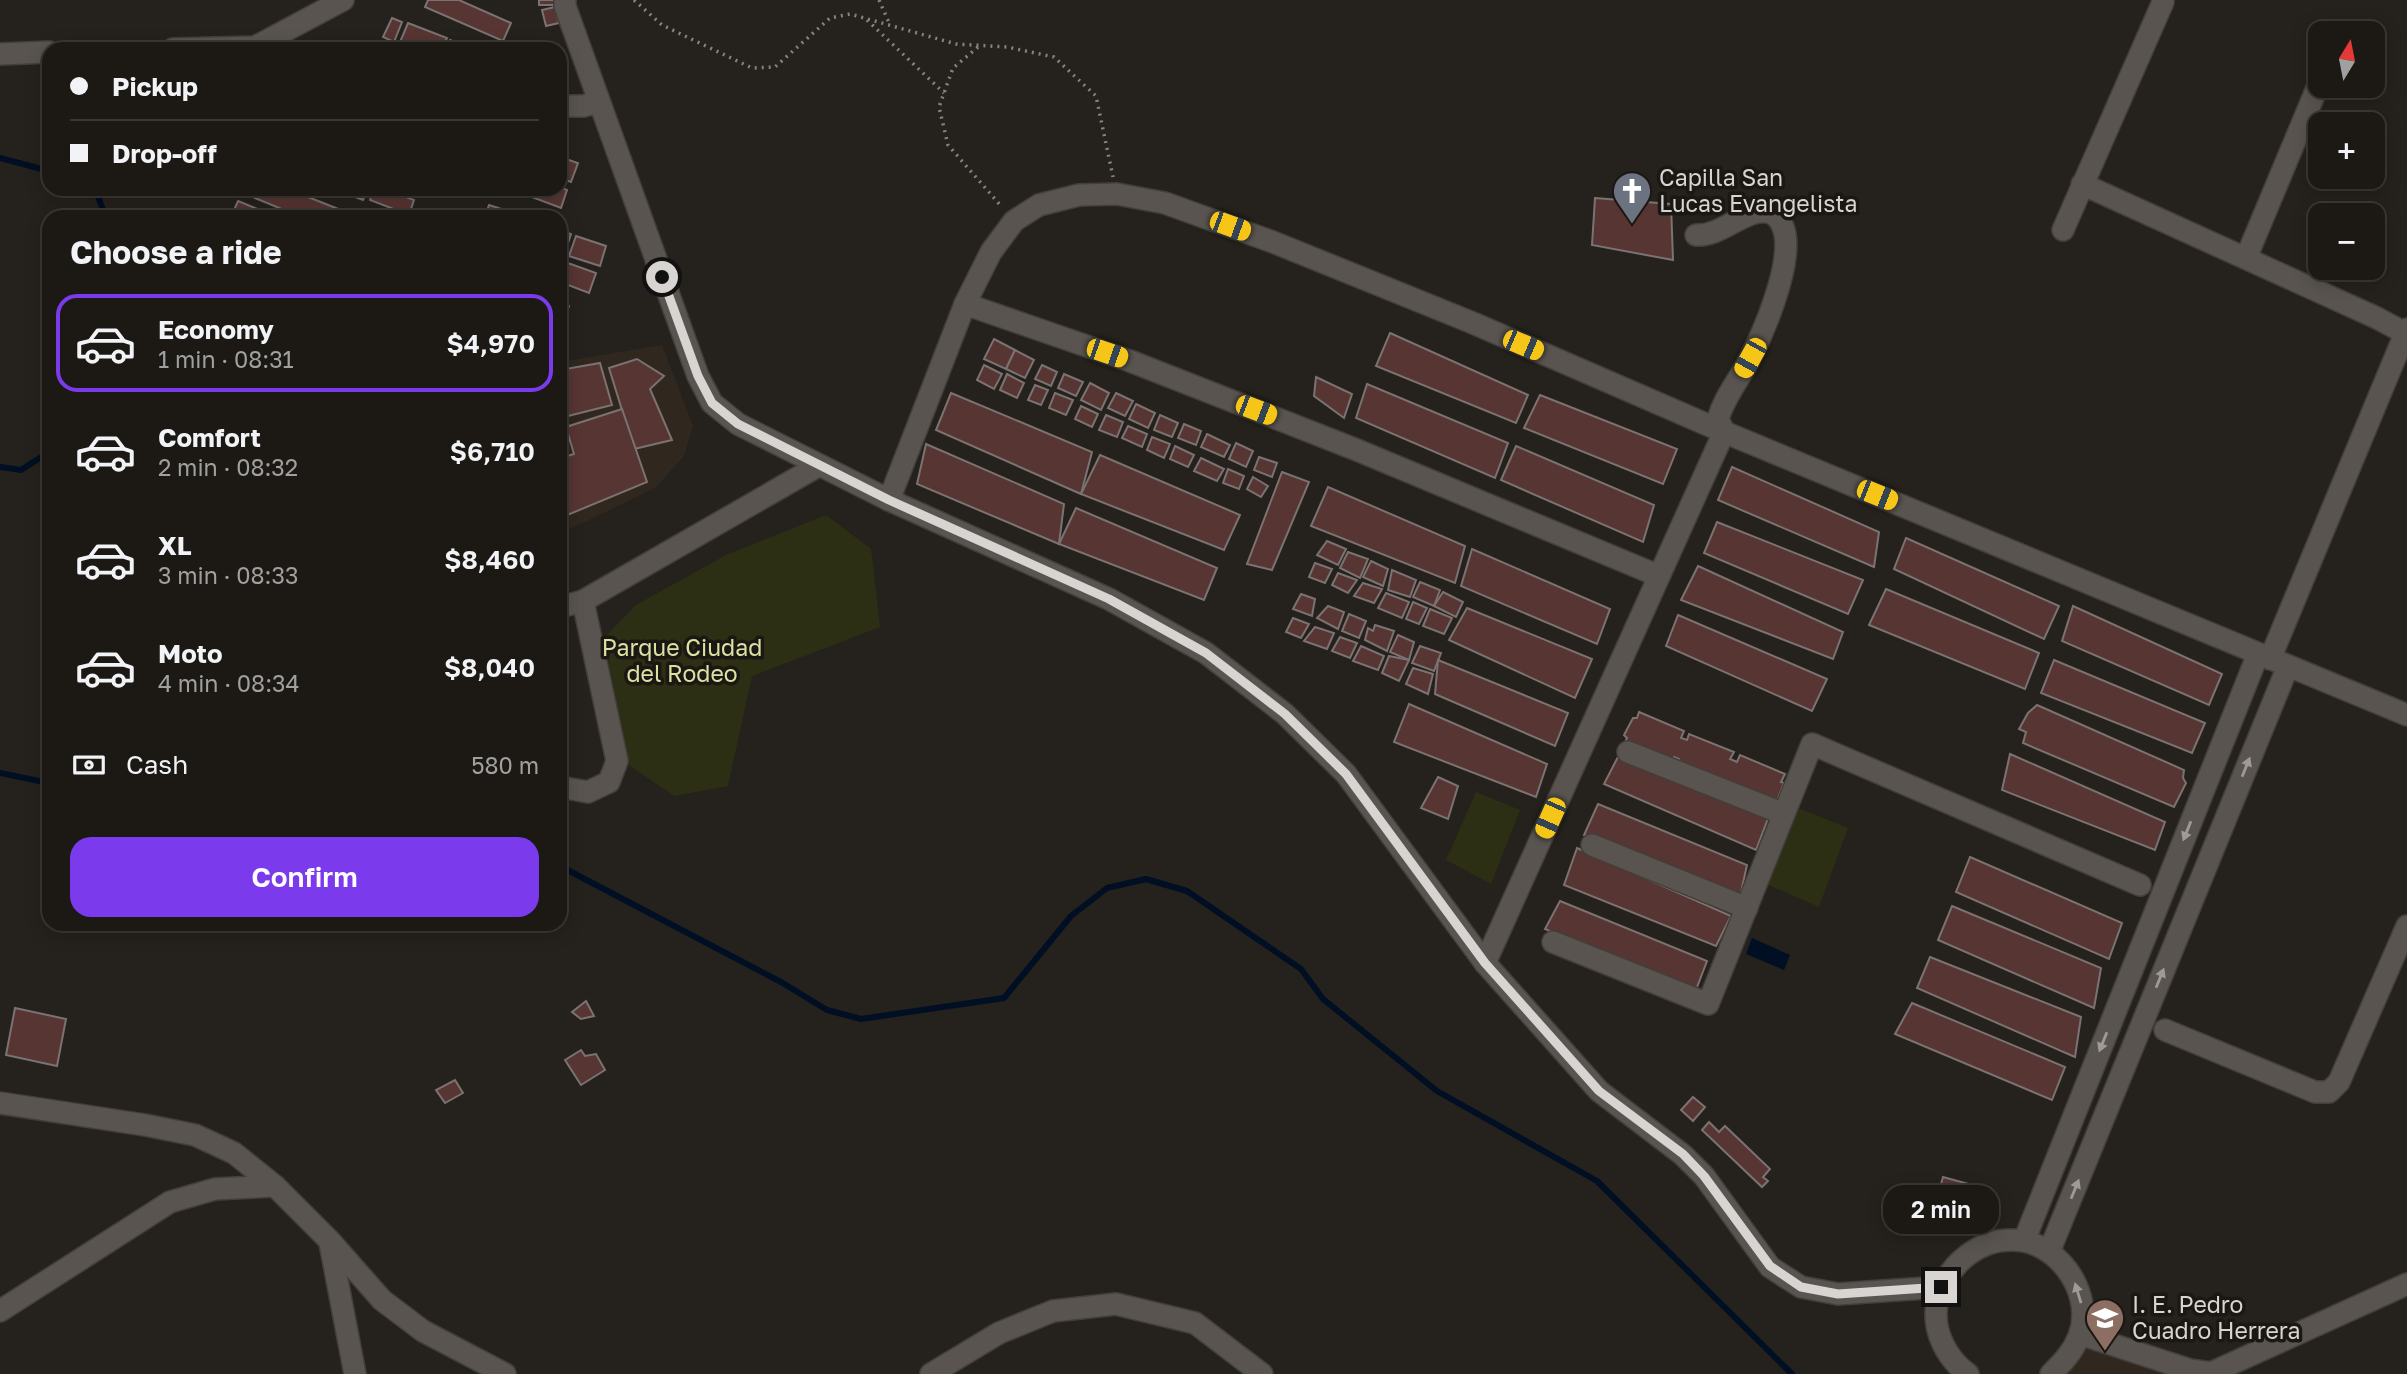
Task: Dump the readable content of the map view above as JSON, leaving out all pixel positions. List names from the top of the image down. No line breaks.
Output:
{"parks":["Parque Ciudad del Rodeo"],"places":{"church":["Capilla San Lucas Evangelista"],"school or university":["I. E. Pedro Cuadro Herrera"]},"north":"top","page":{"map_buttons":["+","−"],"banner":["Pickup","Drop-off"],"heading":"Choose a ride","list":[{"name":"Economy","note":"1 min · 08:31","value":"$4,970"},{"name":"Comfort","note":"2 min · 08:32","value":"$6,710"},{"name":"XL","note":"3 min · 08:33","value":"$8,460"},{"name":"Moto","note":"4 min · 08:34","value":"$8,040"}],"pay":["Cash","580 m"],"buttons":"Confirm","bubble":"2 min"}}
